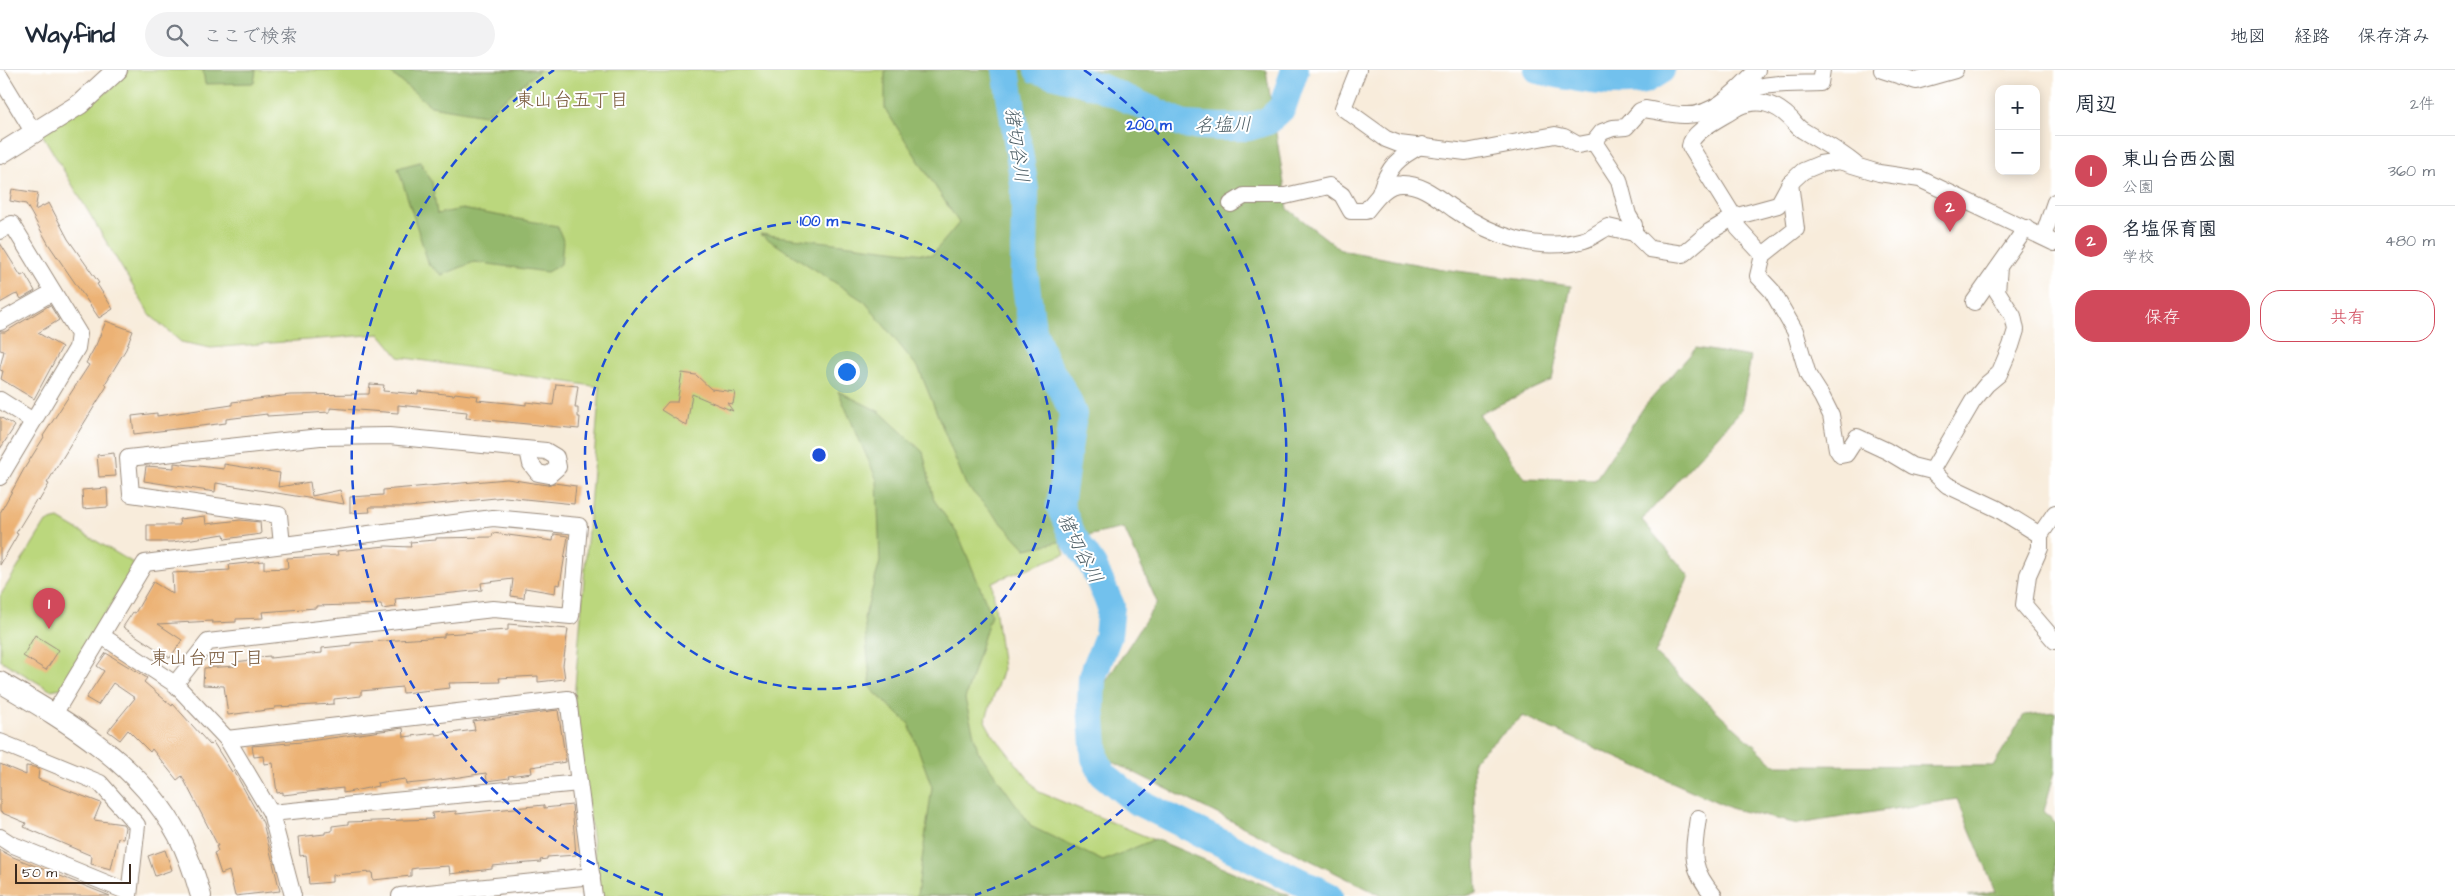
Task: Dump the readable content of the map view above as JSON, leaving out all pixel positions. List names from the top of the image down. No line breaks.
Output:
{"districts":["東山台五丁目","東山台四丁目"],"water":["名塩川","猪切谷川"],"scale_bar":"50 m","page":{"header":"Wayfind","search":"ここで検索","nav":["地図","経路","保存済み"],"heading":["周辺","2件"],"map_buttons":["+","−"],"list":[{"mark":"1","name":"東山台西公園","note":"公園","value":"360 m"},{"mark":"2","name":"名塩保育園","note":"学校","value":"480 m"}],"pins":["2","1"],"buttons":["保存","共有"],"scale":"50 m"},"rings":["200 m","100 m"]}
